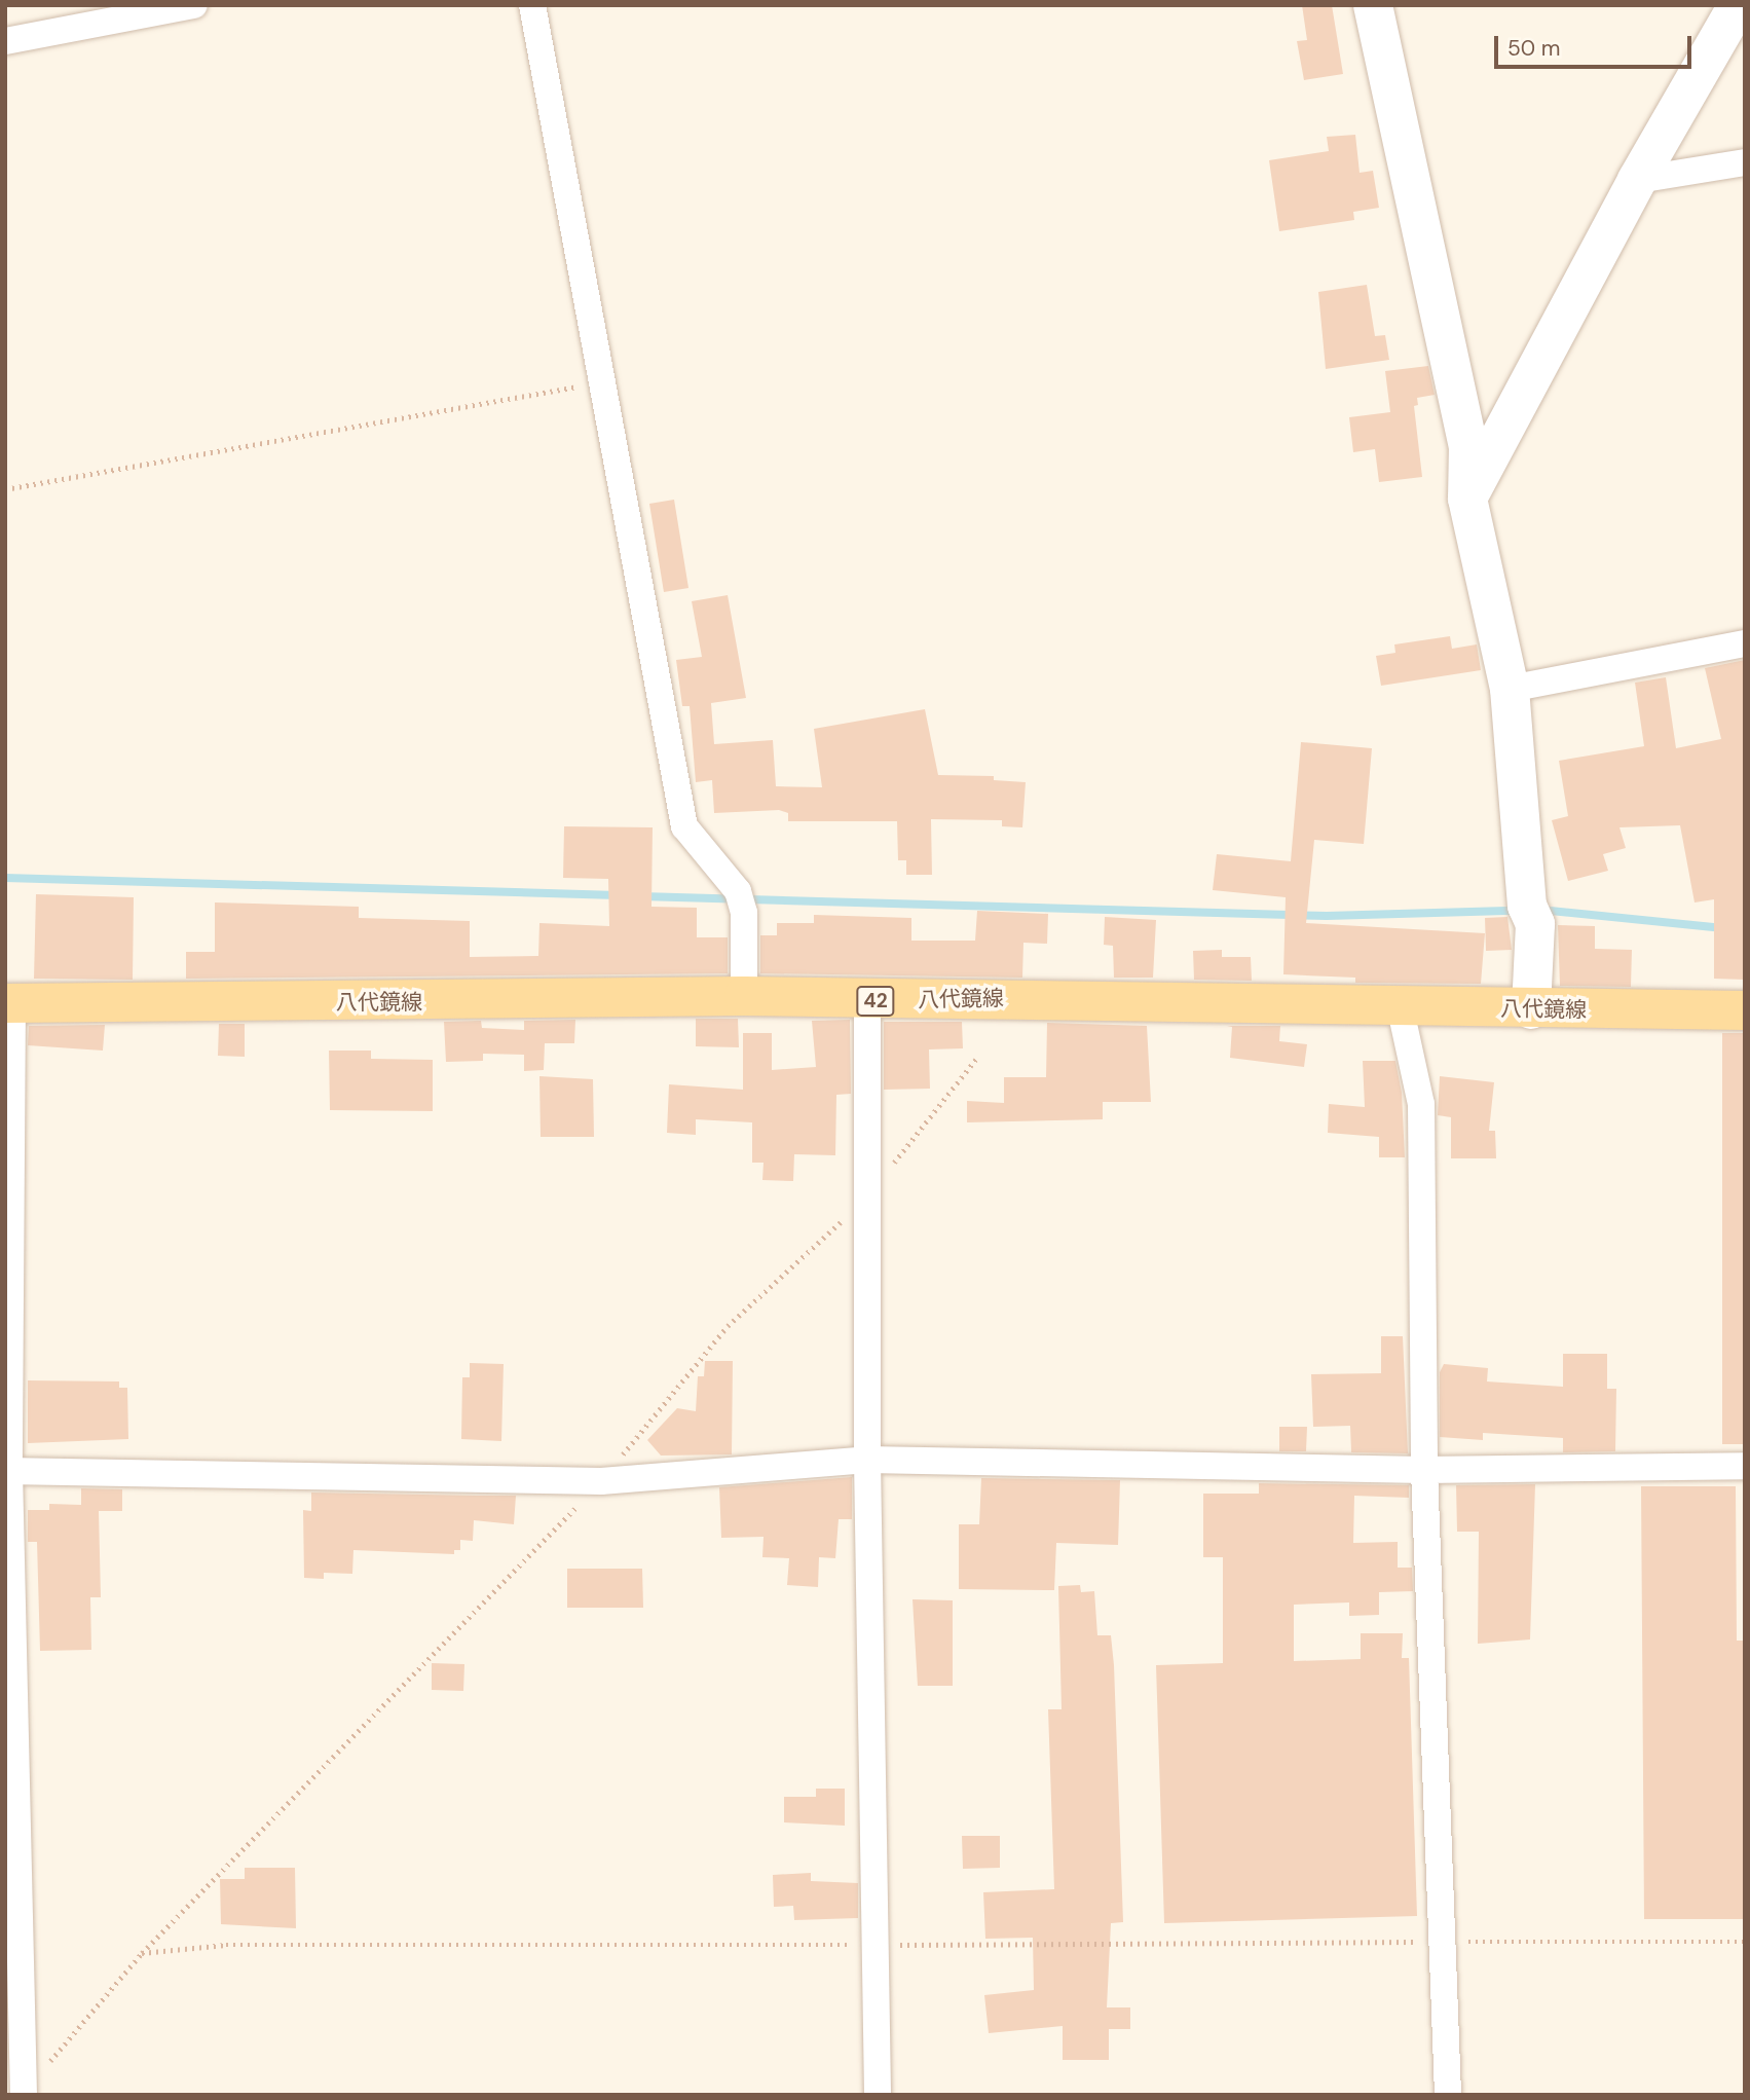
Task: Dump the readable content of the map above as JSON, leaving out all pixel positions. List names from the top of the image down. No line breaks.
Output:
{"streets":{"main road":["八代鏡線","42"]},"scale_bar":"50 m"}
